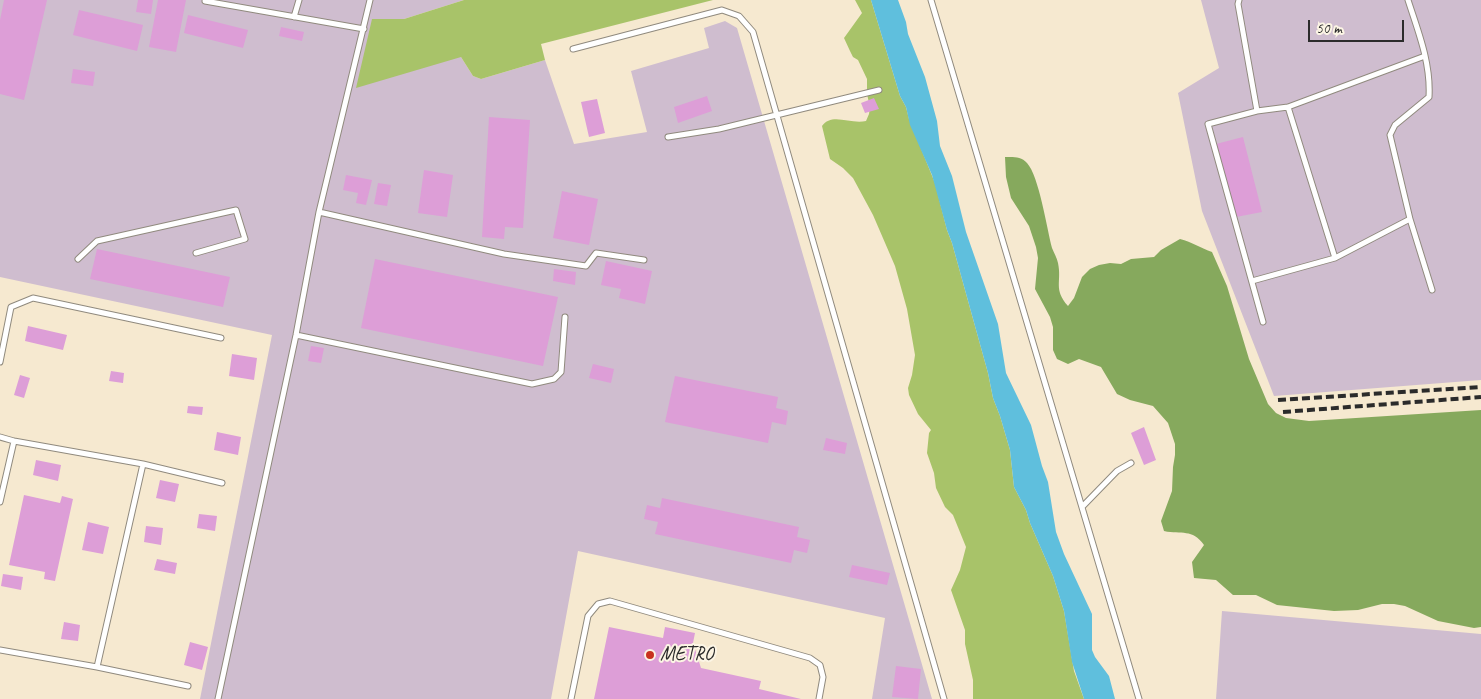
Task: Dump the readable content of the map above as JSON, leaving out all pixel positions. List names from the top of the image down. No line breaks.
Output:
{"places":["METRO"],"scale_bar":"50 m"}
